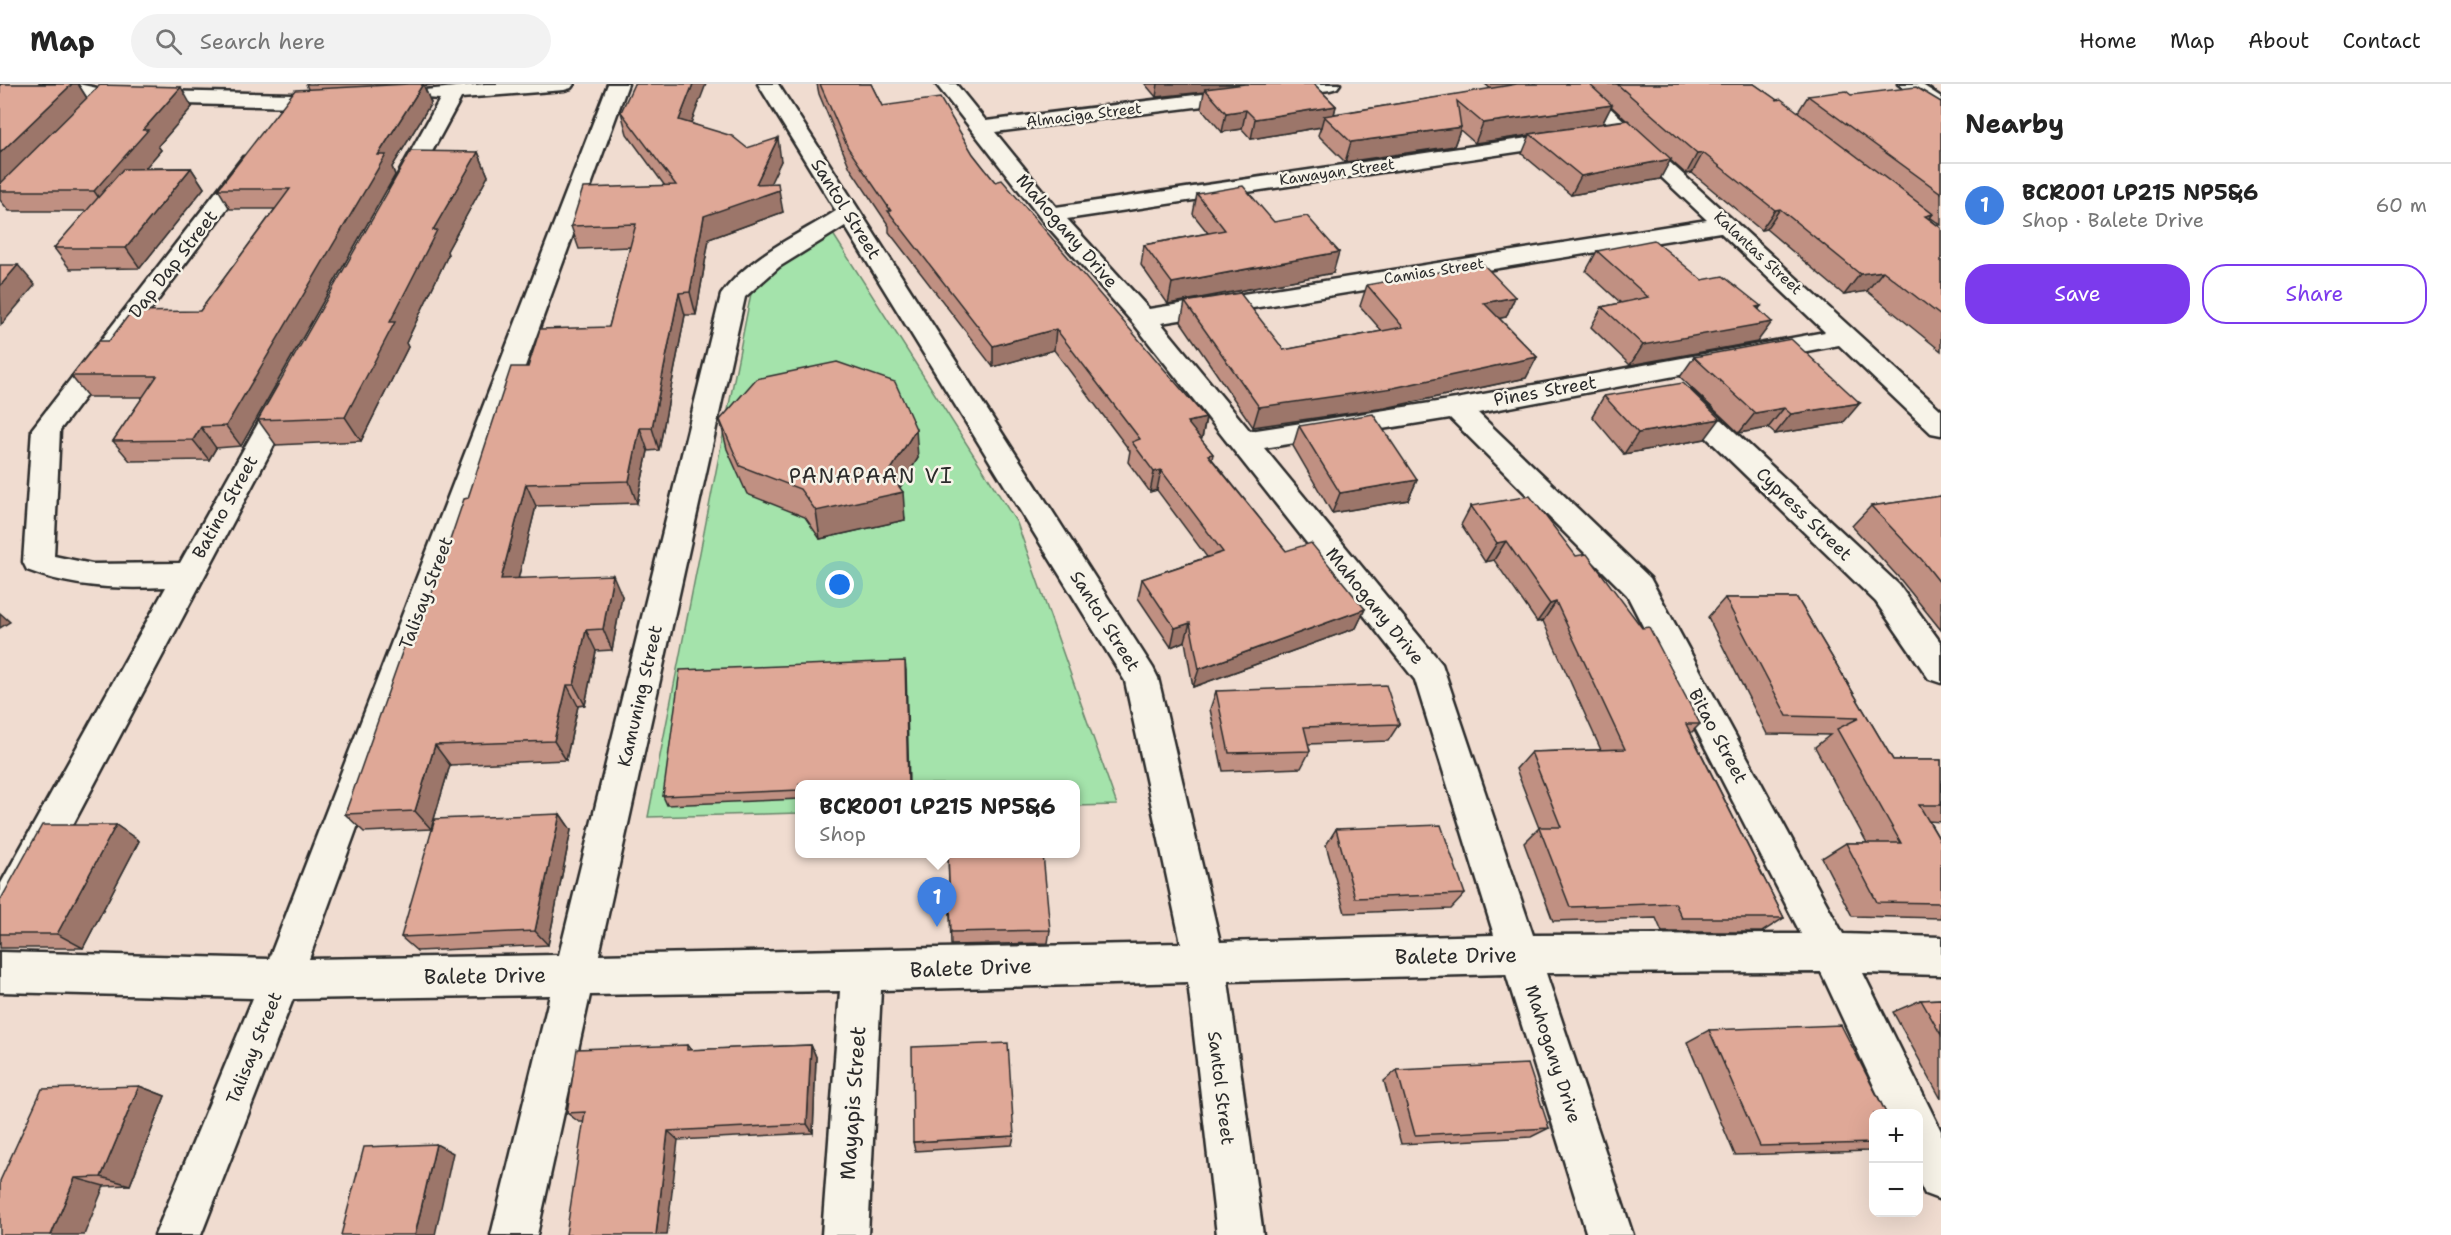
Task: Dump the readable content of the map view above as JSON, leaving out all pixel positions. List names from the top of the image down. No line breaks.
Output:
{"streets":{"street":["Almaciga Street","Kawayan Street","Santol Street","Mahogany Drive","Kalantas Street","Dap Dap Street","Camias Street","Pines Street","Batino Street","Cypress Street","Talisay Street","Kamuning Street","Bitao Street","Balete Drive","Mayapis Street"]},"crossings":[["Almaciga Street","Mahogany Drive"],["Kawayan Street","Mahogany Drive"],["Kawayan Street","Kalantas Street"],["Santol Street","Kamuning Street"],["Santol Street","Balete Drive"],["Mahogany Drive","Camias Street"],["Mahogany Drive","Pines Street"],["Mahogany Drive","Balete Drive"],["Kalantas Street","Camias Street"],["Kalantas Street","Pines Street"],["Dap Dap Street","Batino Street"],["Pines Street","Cypress Street"],["Pines Street","Bitao Street"],["Talisay Street","Balete Drive"],["Kamuning Street","Balete Drive"],["Bitao Street","Balete Drive"],["Balete Drive","Mayapis Street"]],"districts":["PANAPAAN VI"],"page":{"header":"Map","search":"Search here","nav":["Home","Map","About","Contact"],"heading":"Nearby","list":[{"mark":"1","name":"BCR001 LP215 NP5&6","note":"Shop · Balete Drive","value":"60 m"}],"buttons":["Save","Share"],"popup":["BCR001 LP215 NP5&6","Shop"],"pins":"1","map_buttons":["+","−"]}}
